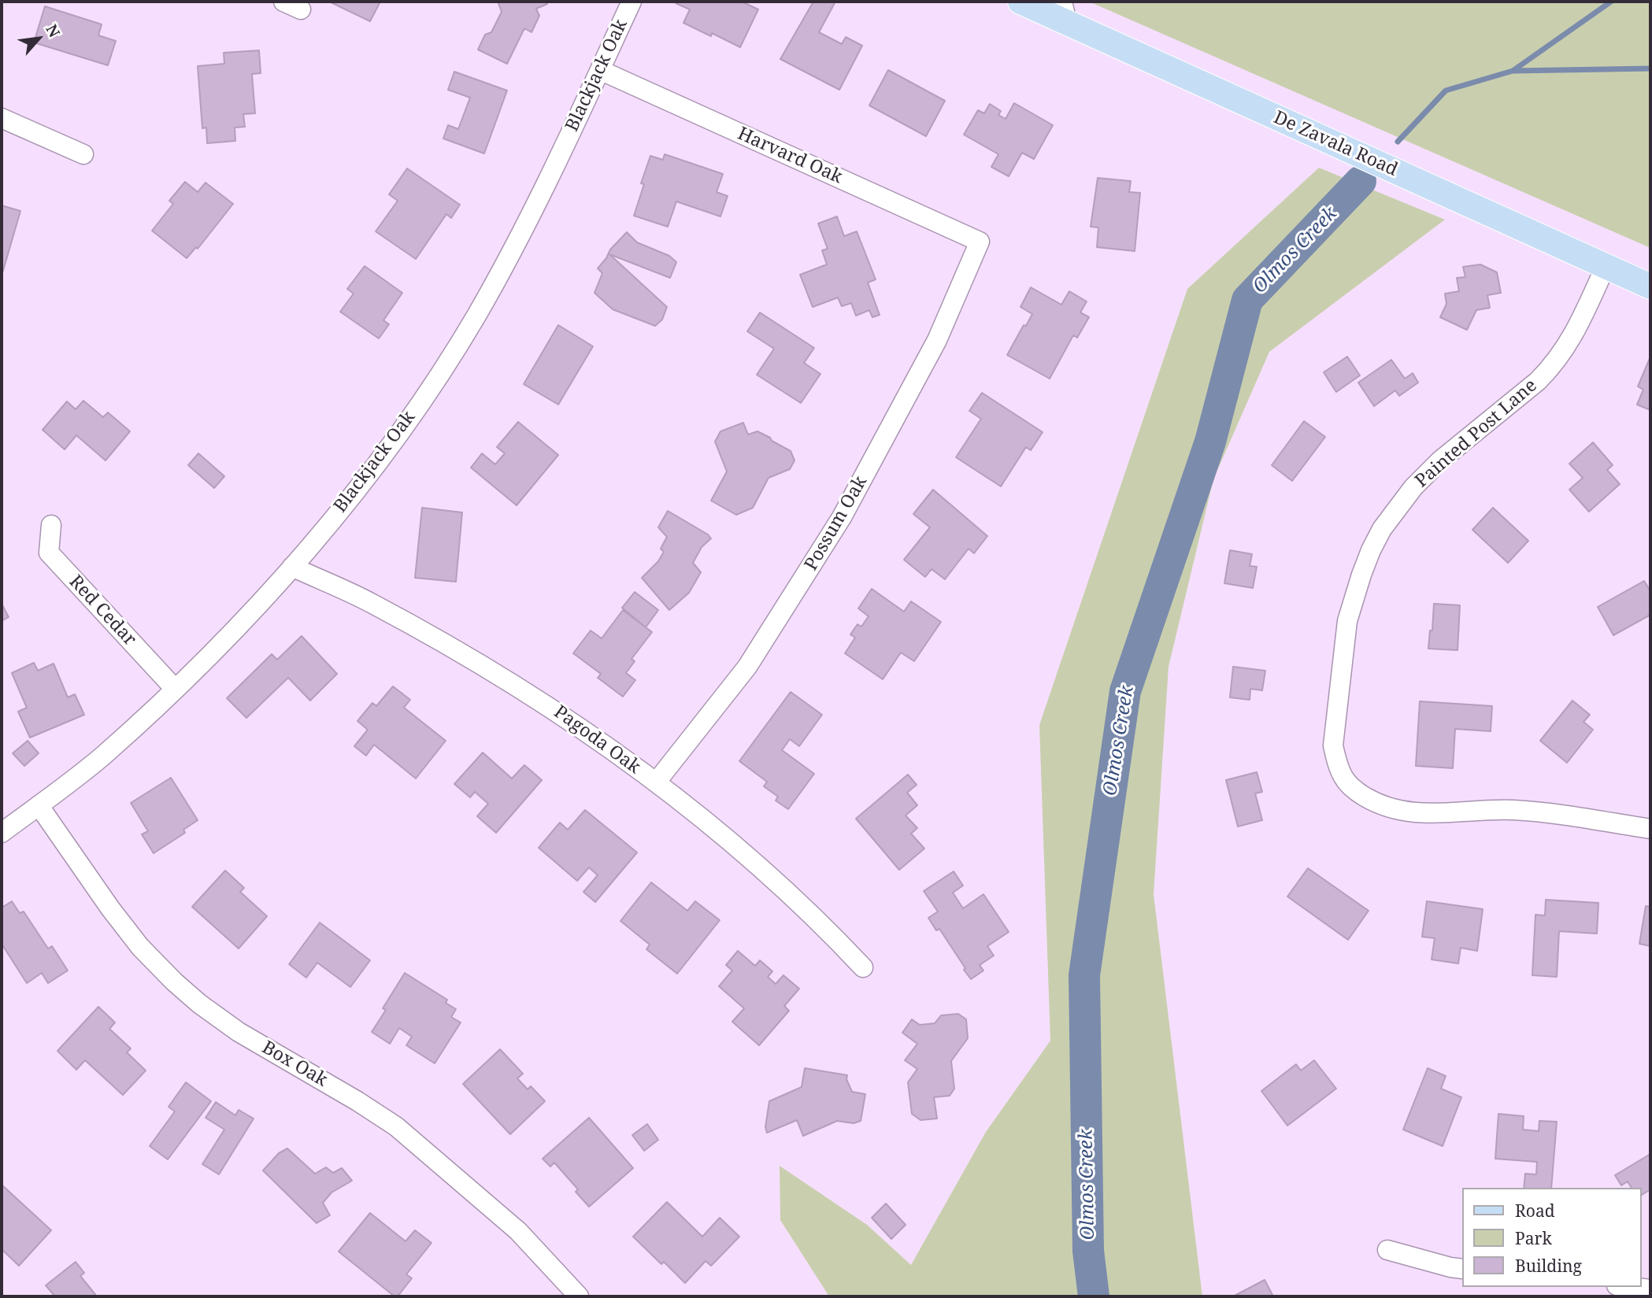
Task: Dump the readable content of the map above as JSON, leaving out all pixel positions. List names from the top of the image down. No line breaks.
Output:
{"streets":{"main road":["De Zavala Road"],"street":["Blackjack Oak","Harvard Oak","Painted Post Lane","Possum Oak","Red Cedar","Pagoda Oak","Box Oak"]},"crossings":[["Blackjack Oak","Harvard Oak"],["Blackjack Oak","Red Cedar"],["Blackjack Oak","Pagoda Oak"],["Blackjack Oak","Box Oak"],["De Zavala Road","Painted Post Lane"],["Harvard Oak","Possum Oak"],["Possum Oak","Pagoda Oak"]],"water":["Olmos Creek"],"legend":["Road","Park","Building"],"north":"top right"}
